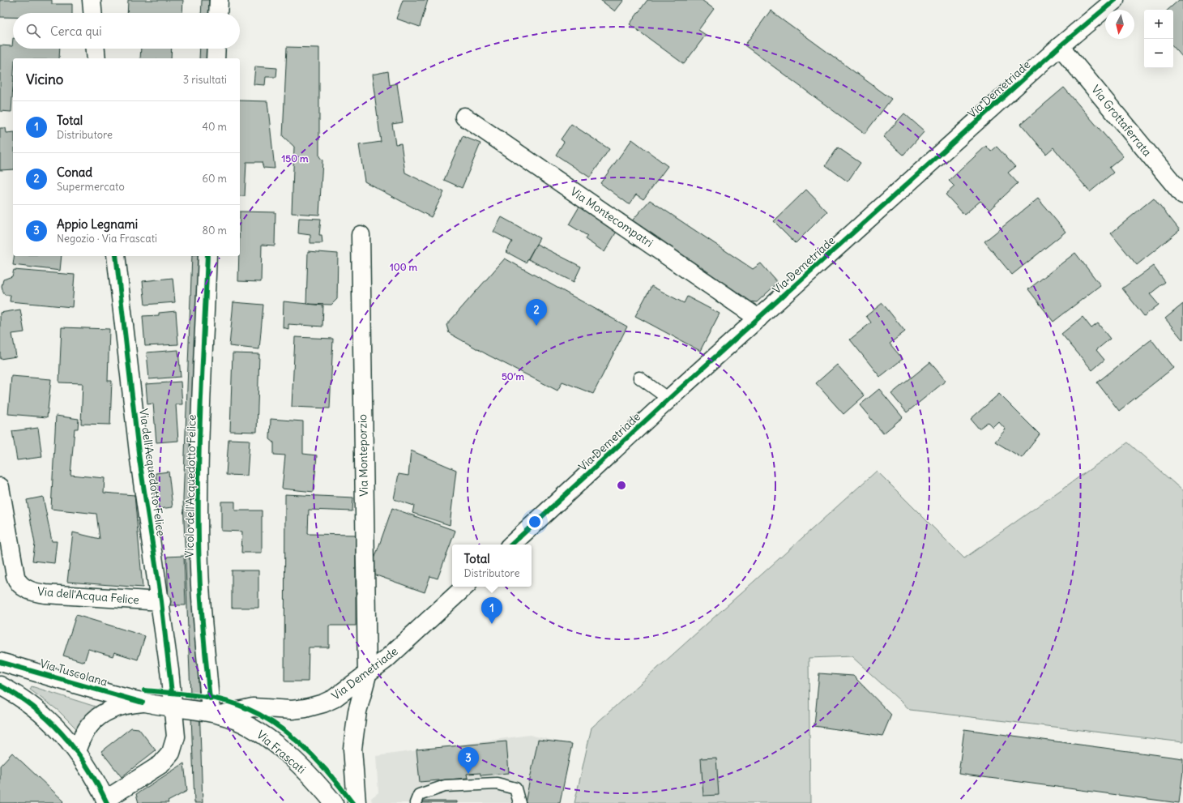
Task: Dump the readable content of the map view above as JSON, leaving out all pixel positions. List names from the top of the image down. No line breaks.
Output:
{"streets":{"street":["Via Demetriade","Via Grottaferrata","Via Montecompatri","Via Monteporzio","Via dell'Acquedotto Felice","Vicolo dell'Acquedotto Felice","Via dell'Acqua Felice","Via Tuscolana","Via Frascati"]},"crossings":[["Via Demetriade","Via Grottaferrata"],["Via Demetriade","Via Montecompatri"],["Via Demetriade","Via Monteporzio"],["Via Demetriade","Vicolo dell'Acquedotto Felice"],["Via Demetriade","Via Frascati"],["Via dell'Acquedotto Felice","Via dell'Acqua Felice"],["Via dell'Acquedotto Felice","Via Tuscolana"],["Via dell'Acquedotto Felice","Via Frascati"],["Vicolo dell'Acquedotto Felice","Via Frascati"],["Via Tuscolana","Via Frascati"]],"north":"bottom","page":{"map_buttons":["+","−"],"search":"Cerca qui","heading":["Vicino","3 risultati"],"list":[{"mark":"1","name":"Total","note":"Distributore","value":"40 m"},{"mark":"2","name":"Conad","note":"Supermercato","value":"60 m"},{"mark":"3","name":"Appio Legnami","note":"Negozio · Via Frascati","value":"80 m"}],"pins":["2","1","3"],"popup":["Total","Distributore"]},"rings":["150 m","100 m","50 m"]}
